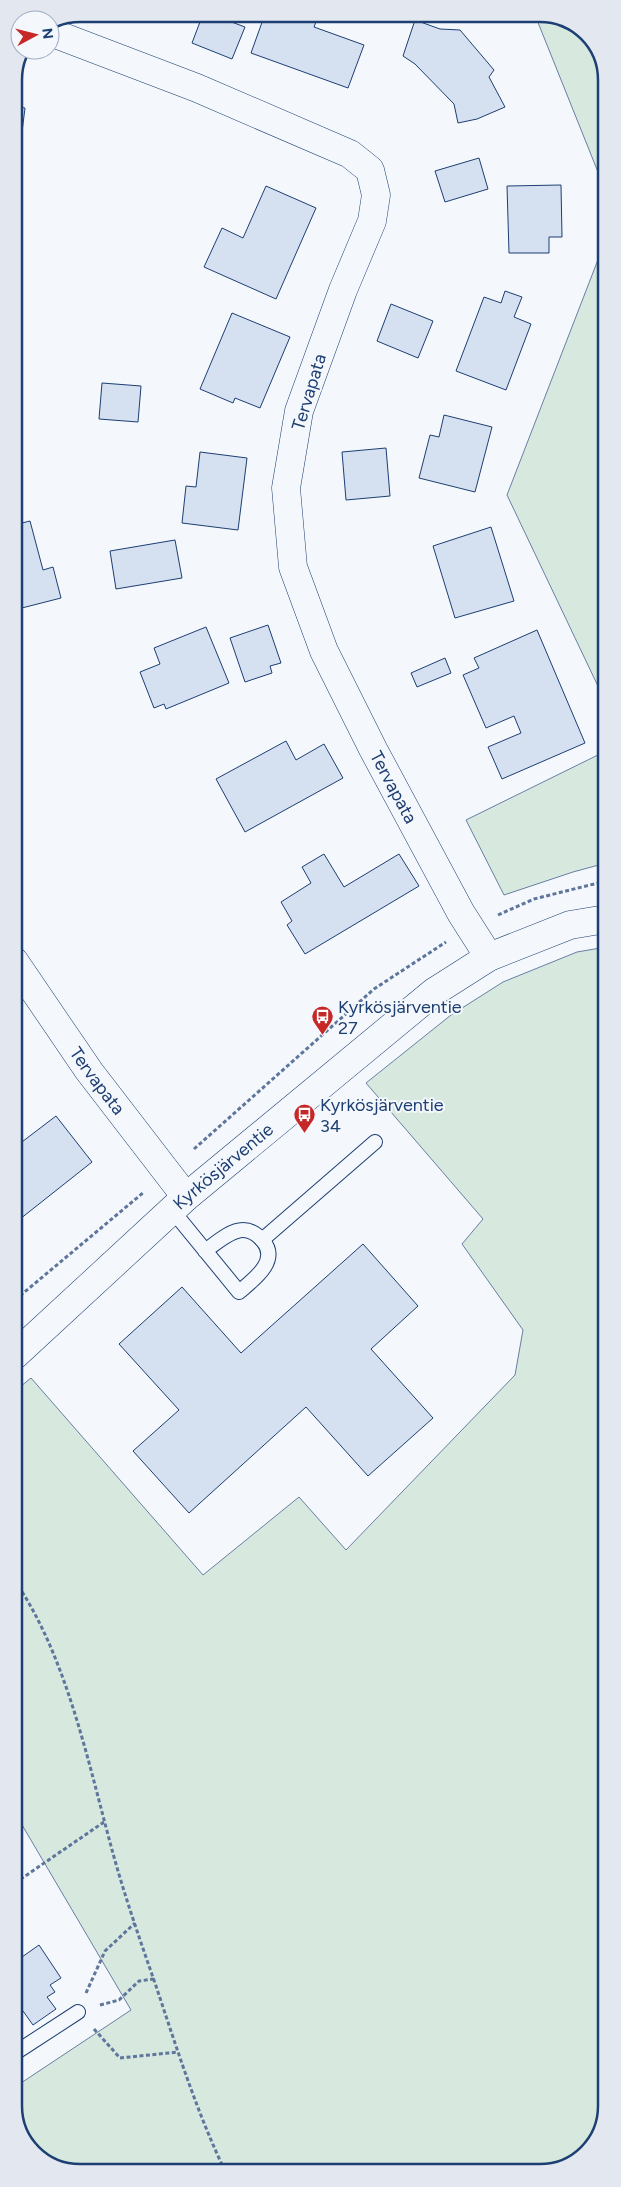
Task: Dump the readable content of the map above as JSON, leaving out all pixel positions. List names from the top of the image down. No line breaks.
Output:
{"streets":{"street":["Tervapata","Kyrkösjärventie"]},"crossings":[["Tervapata","Kyrkösjärventie"]],"places":{"bus stop":["Kyrkösjärventie 27","Kyrkösjärventie 34"]},"north":"right"}
